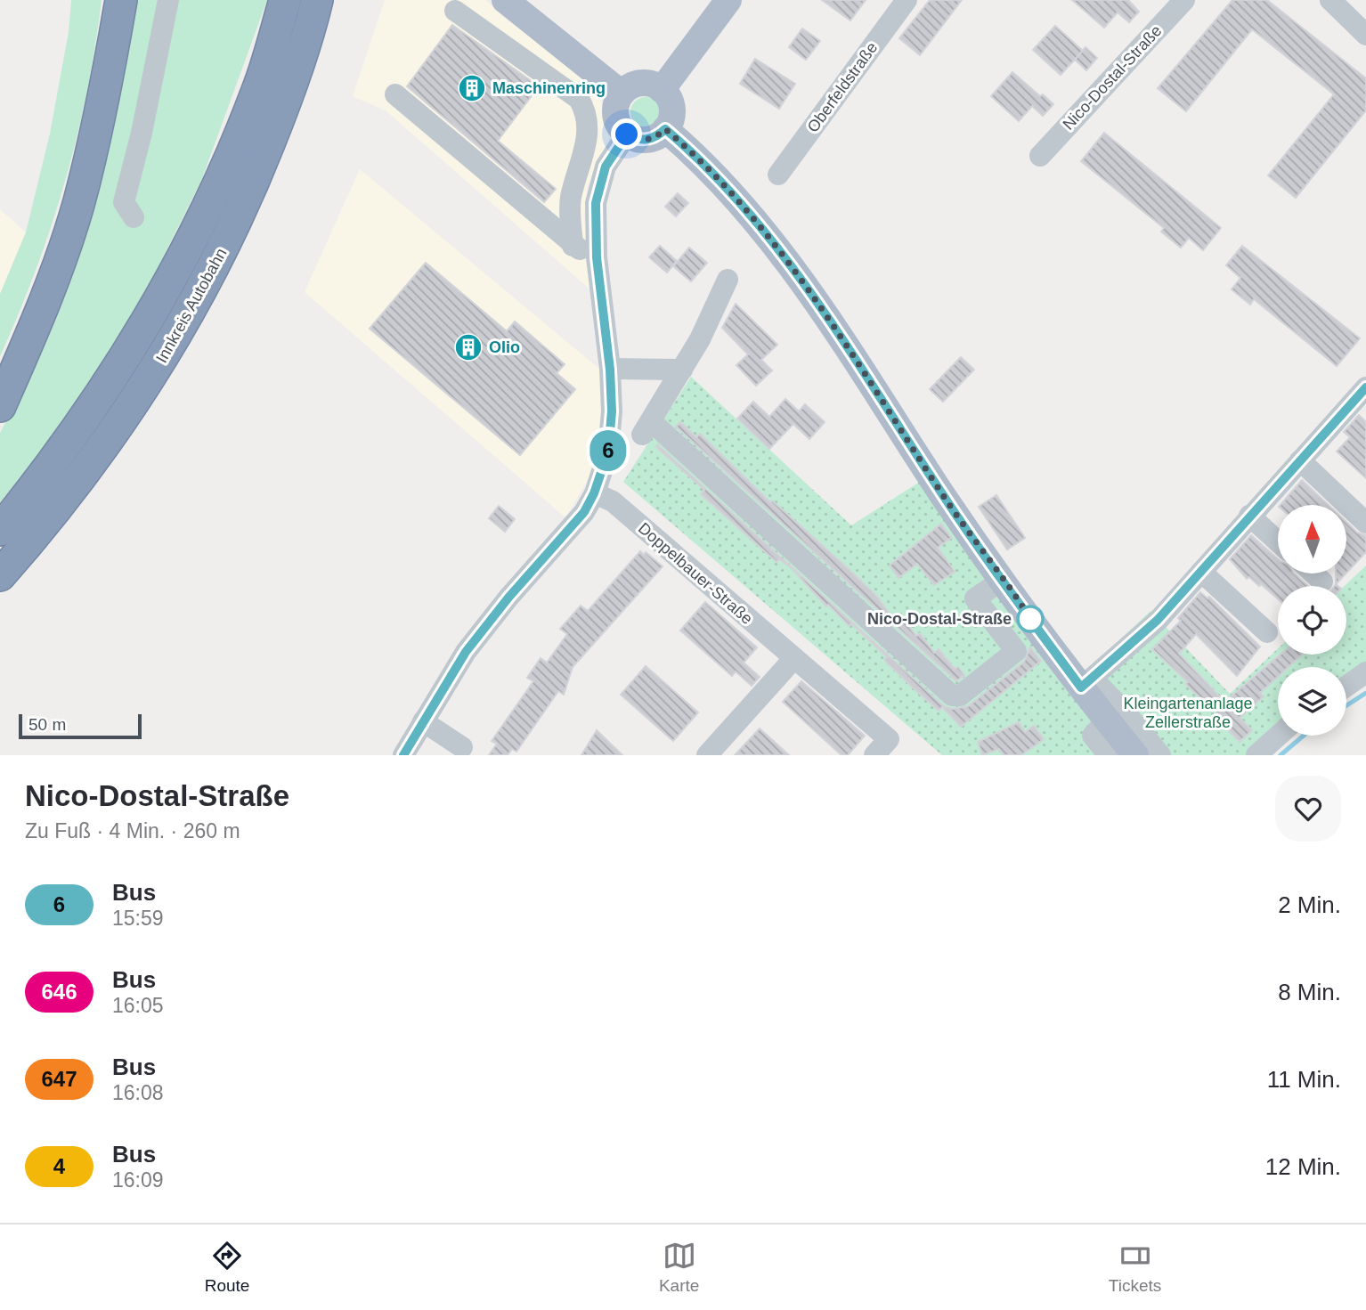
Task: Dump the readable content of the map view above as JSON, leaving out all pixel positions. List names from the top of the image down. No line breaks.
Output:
{"streets":{"highway":["Innkreis Autobahn"],"street":["Nico-Dostal-Straße","Oberfeldstraße","Doppelbauer-Straße"]},"parks":["Kleingartenanlage Zellerstraße"],"places":{"building":["Maschinenring","Olio"],"other":["Nico-Dostal-Straße"]},"lines":["bus line 6"],"scale_bar":"50 m","north":"top","page":{"on_map":"6","scale":"50 m","heading":["Nico-Dostal-Straße","Zu Fuß · 4 Min. · 260 m"],"list":[{"mark":"6","name":"Bus","note":"15:59","value":"2 Min."},{"mark":"646","name":"Bus","note":"16:05","value":"8 Min."},{"mark":"647","name":"Bus","note":"16:08","value":"11 Min."},{"mark":"4","name":"Bus","note":"16:09","value":"12 Min."}],"tabs":["Route","Karte","Tickets"]}}
